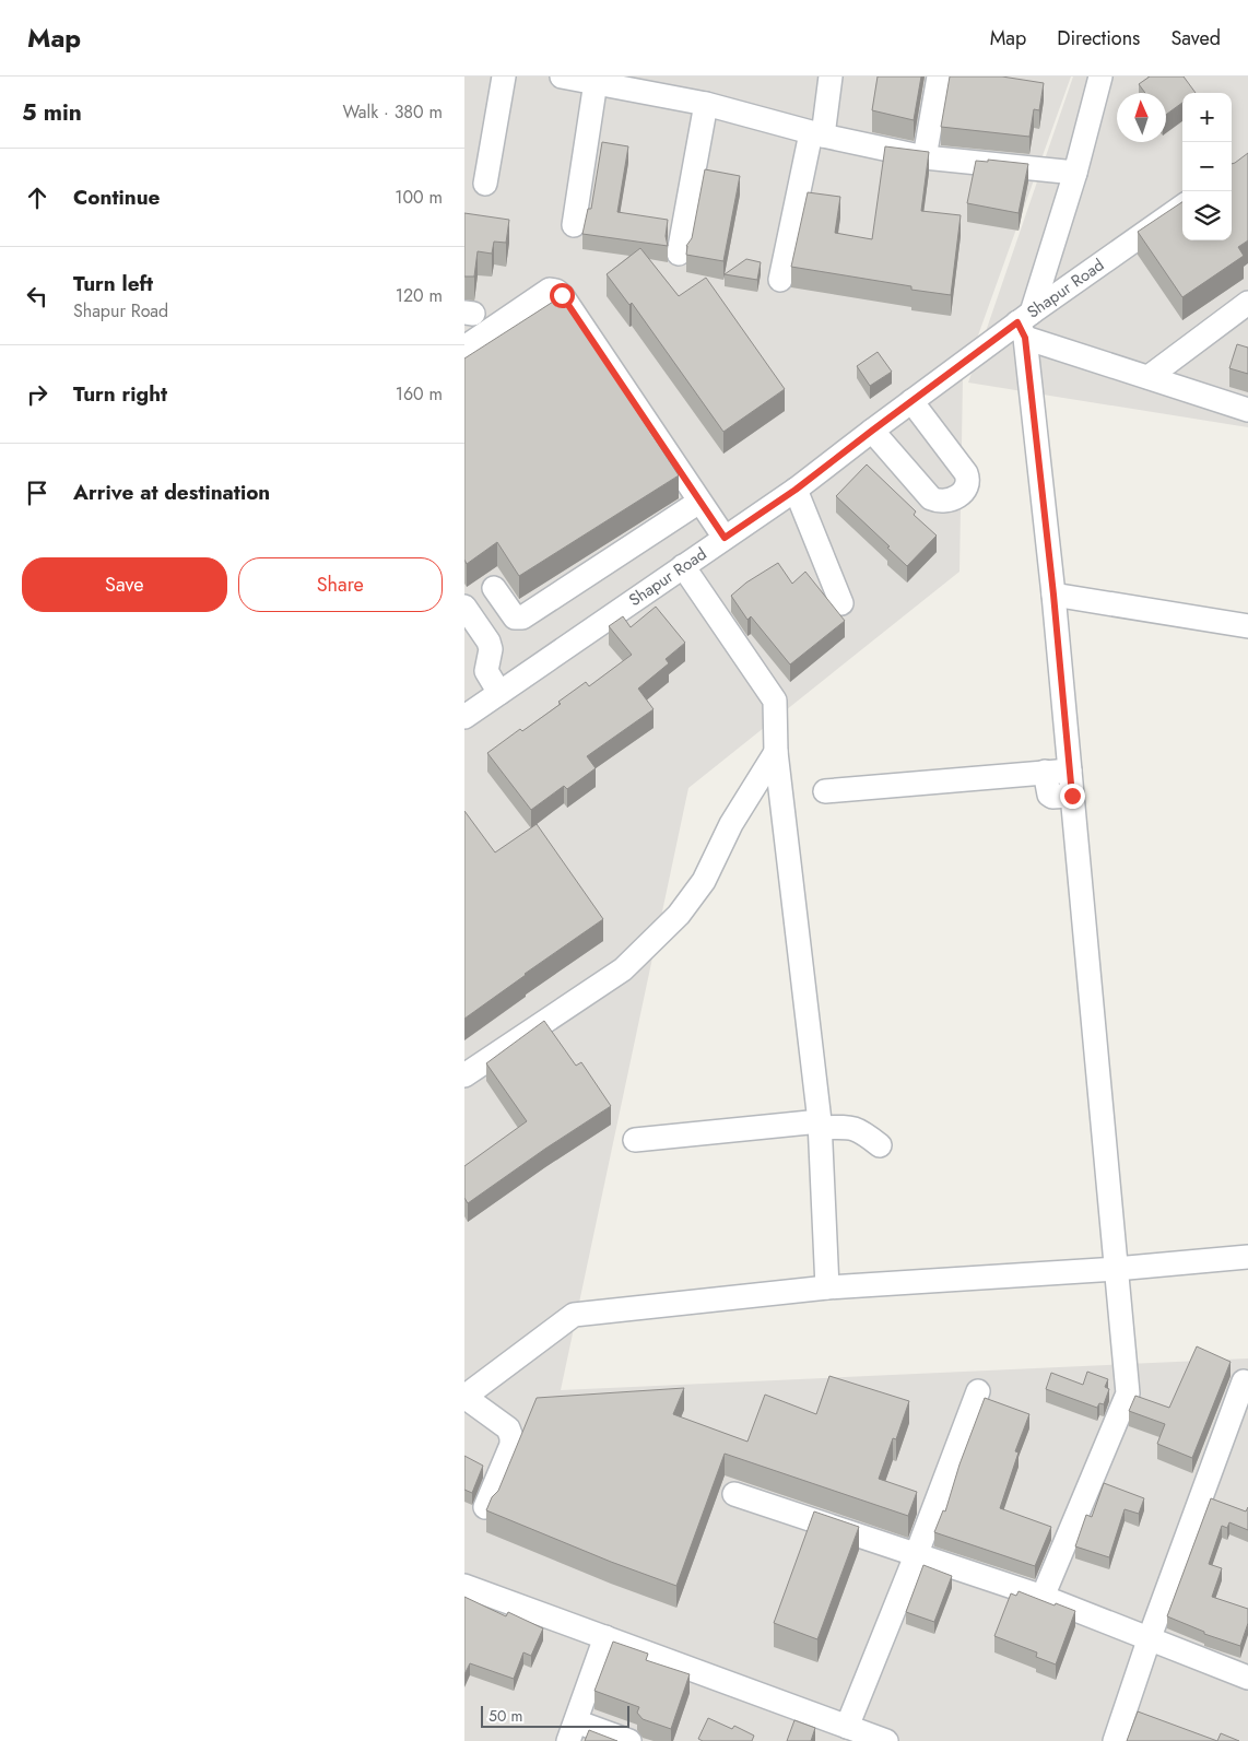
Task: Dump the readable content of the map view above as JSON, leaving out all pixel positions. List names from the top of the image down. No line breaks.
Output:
{"streets":{"street":["Shapur Road"]},"scale_bar":"50 m","north":"top","page":{"header":"Map","nav":["Map","Directions","Saved"],"heading":["5 min","Walk · 380 m"],"map_buttons":["+","−"],"list":[["Continue","100 m"],["Turn left","Shapur Road","120 m"],["Turn right","160 m"],"Arrive at destination"],"buttons":["Save","Share"],"scale":"50 m"}}
